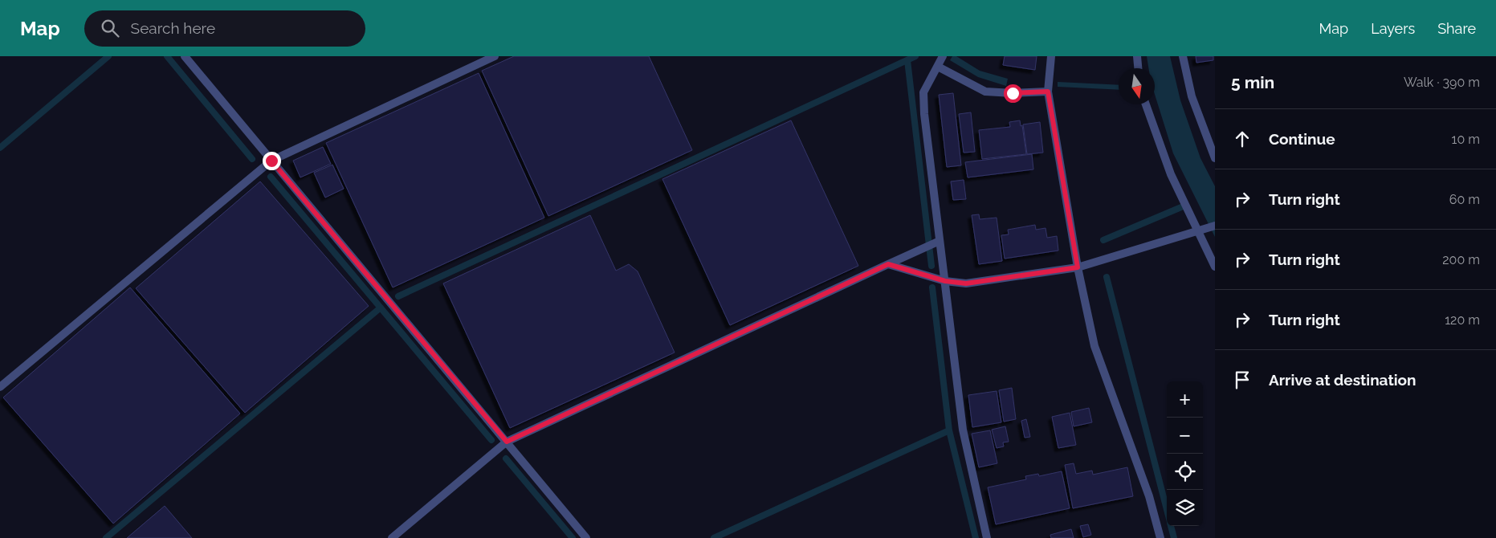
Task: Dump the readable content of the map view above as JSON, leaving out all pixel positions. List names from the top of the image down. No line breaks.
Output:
{"north":"bottom","page":{"header":"Map","search":"Search here","nav":["Map","Layers","Share"],"heading":["5 min","Walk · 390 m"],"list":[["Continue","10 m"],["Turn right","60 m"],["Turn right","200 m"],["Turn right","120 m"],"Arrive at destination"],"map_buttons":["+","−"]}}
